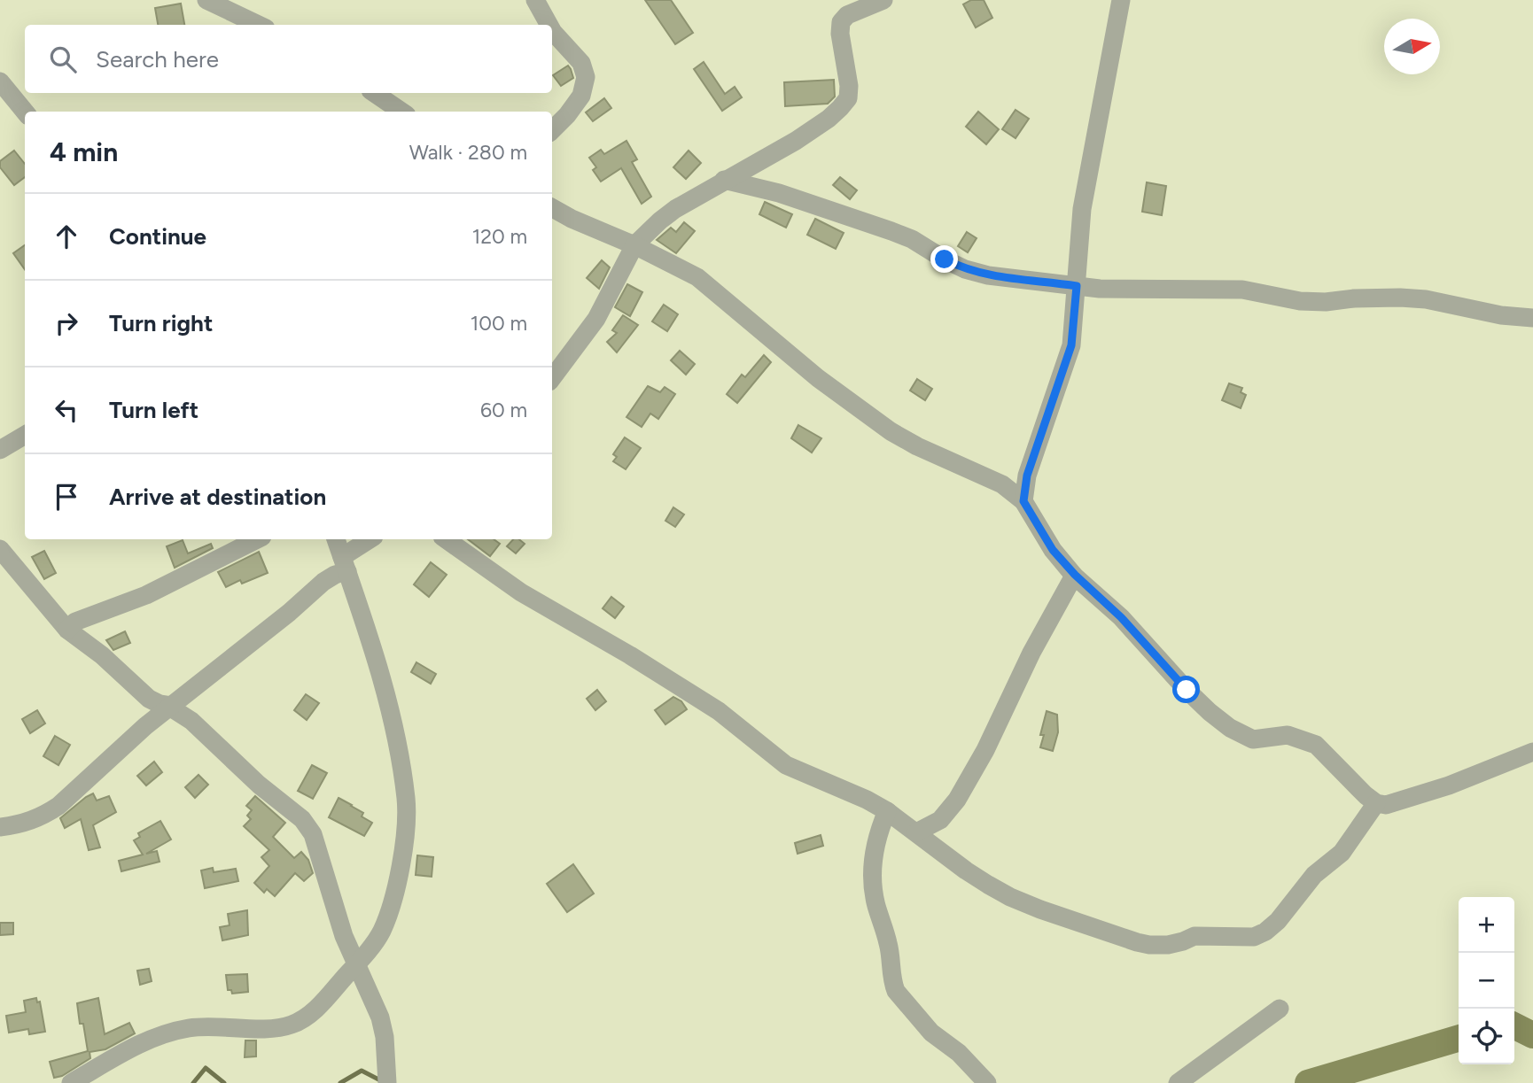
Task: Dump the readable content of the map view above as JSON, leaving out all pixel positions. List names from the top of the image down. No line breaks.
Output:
{"north":"right","page":{"search":"Search here","heading":["4 min","Walk · 280 m"],"list":[["Continue","120 m"],["Turn right","100 m"],["Turn left","60 m"],"Arrive at destination"],"map_buttons":["+","−"]}}
